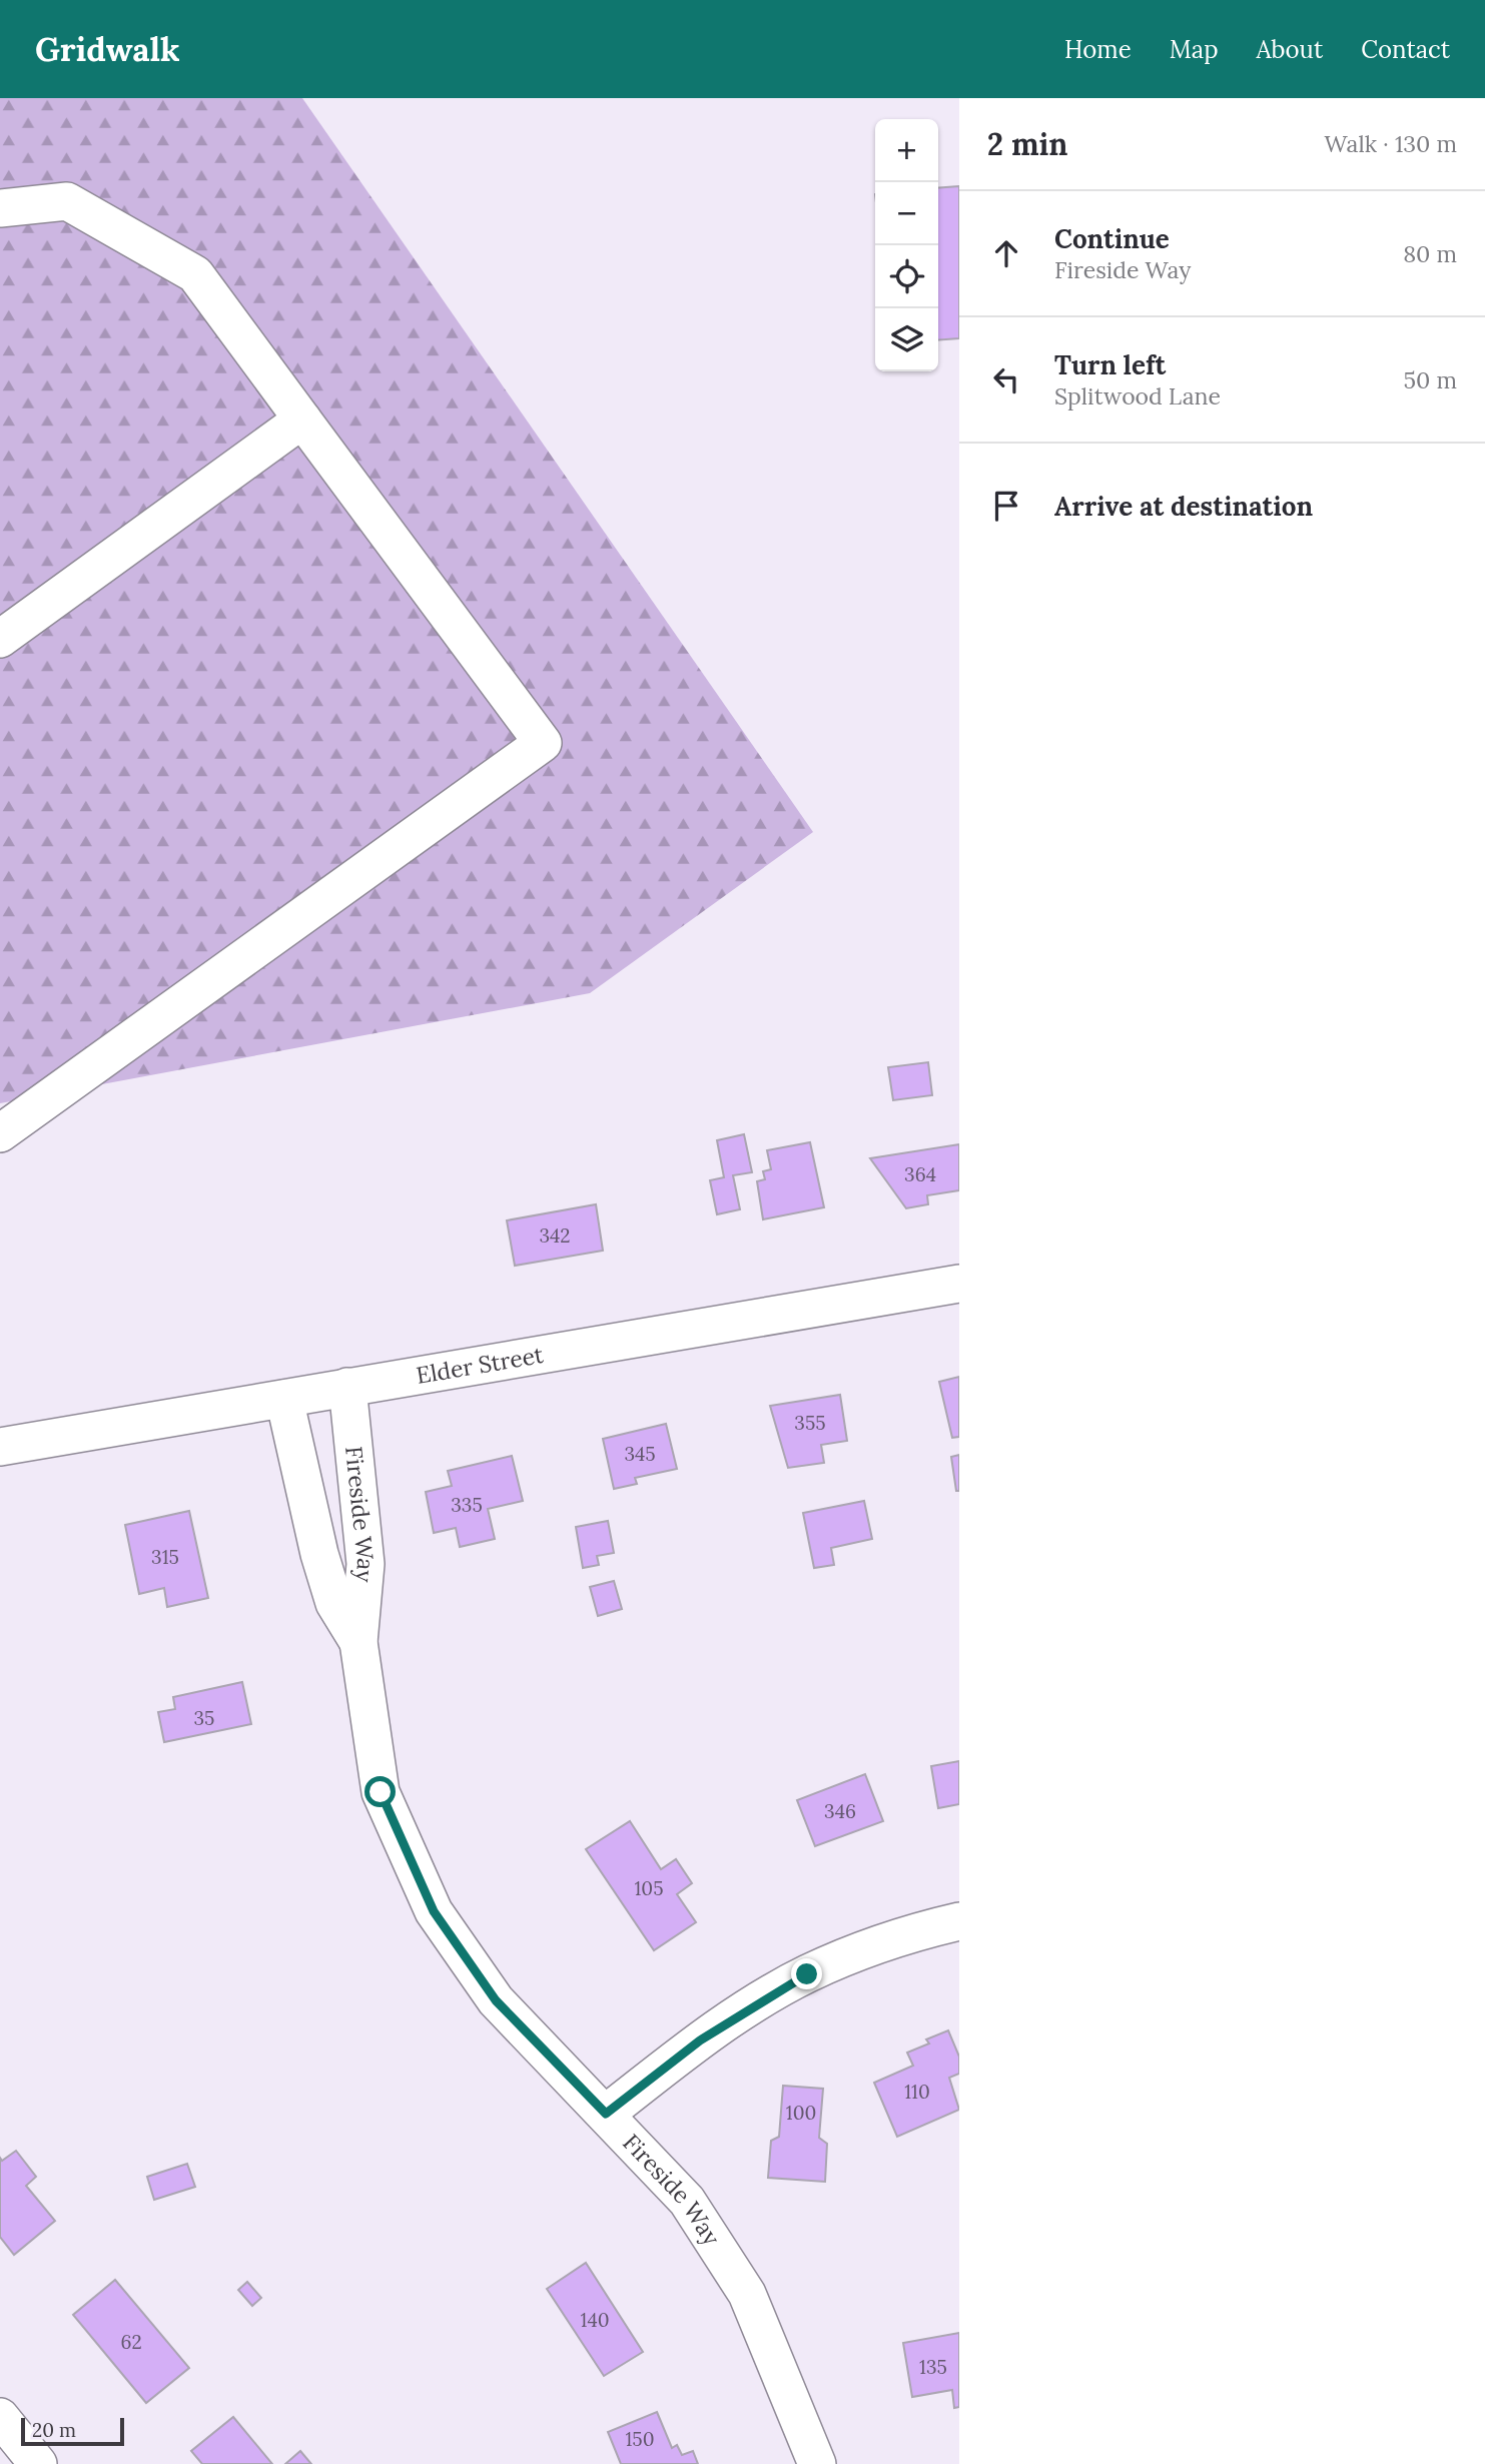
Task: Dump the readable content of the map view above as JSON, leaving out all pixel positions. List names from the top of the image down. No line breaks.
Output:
{"streets":{"street":["Elder Street","Fireside Way"]},"crossings":[["Elder Street","Fireside Way"]],"house_numbers":["364","342","355","345","335","315","35","346","105","110","100","140","62","135","150"],"scale_bar":"20 m","page":{"header":"Gridwalk","nav":["Home","Map","About","Contact"],"heading":["2 min","Walk · 130 m"],"map_buttons":["+","−"],"list":[["Continue","Fireside Way","80 m"],["Turn left","Splitwood Lane","50 m"],"Arrive at destination"],"scale":"20 m"}}
